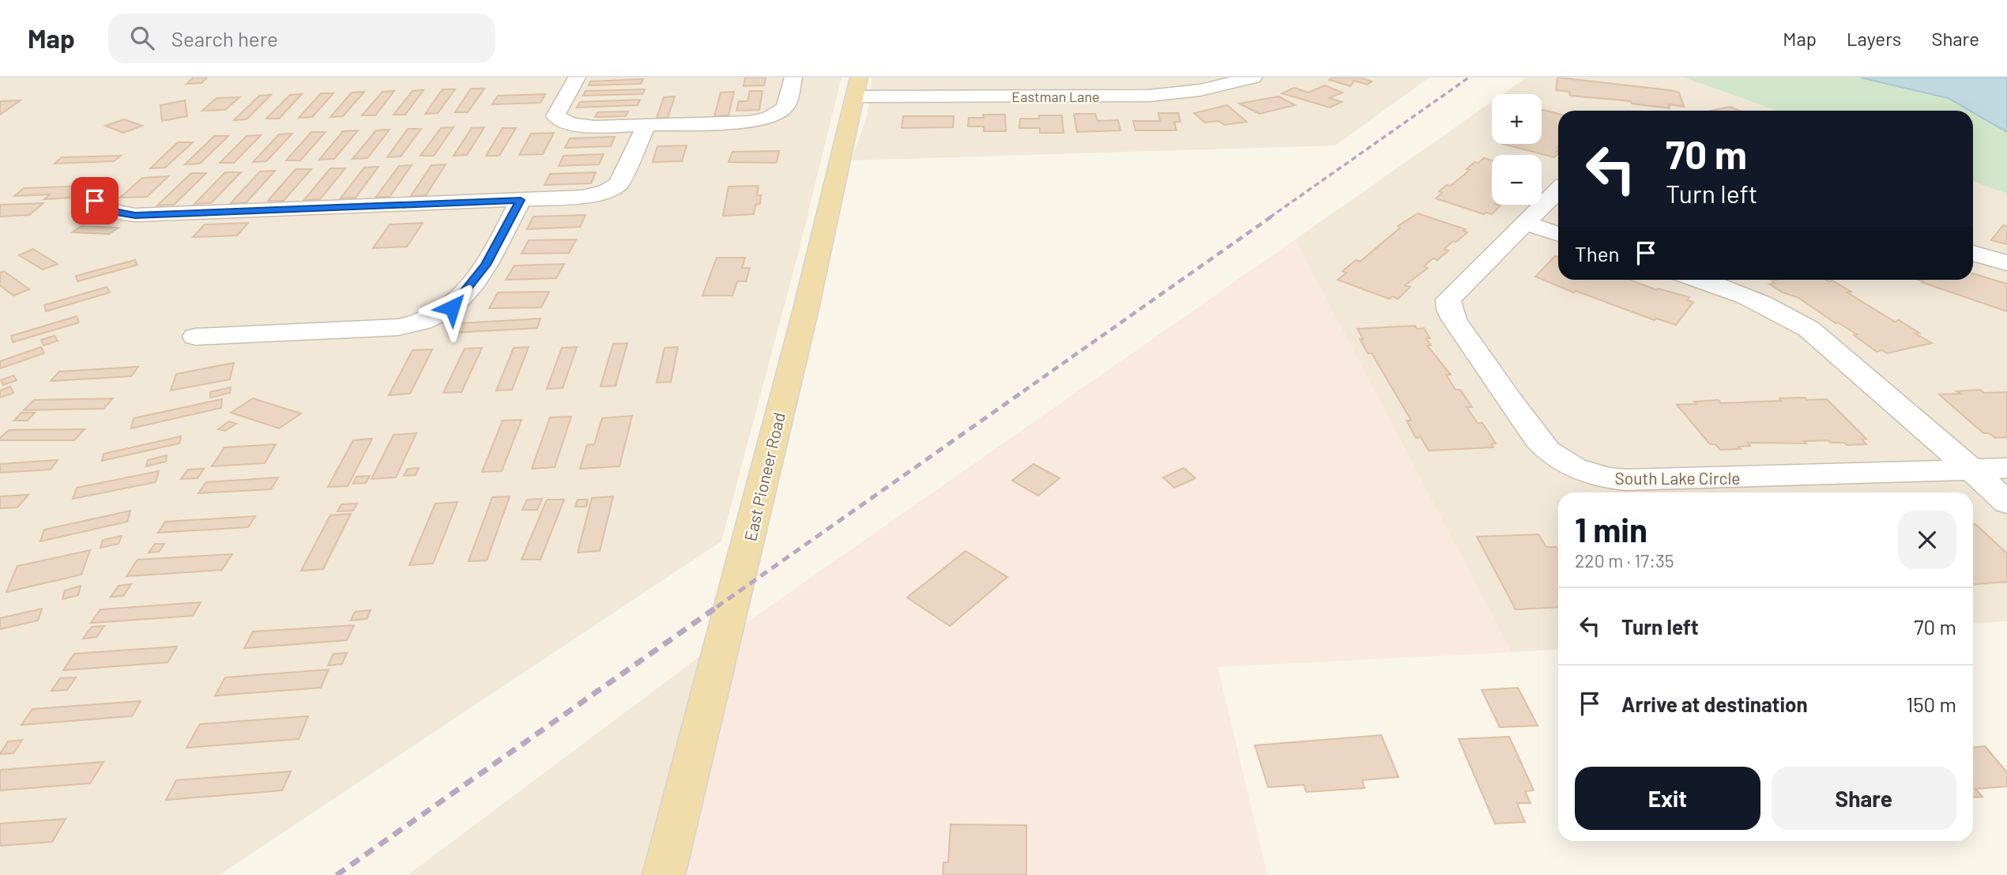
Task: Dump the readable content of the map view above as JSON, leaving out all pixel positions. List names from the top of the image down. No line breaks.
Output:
{"streets":{"main road":["East Pioneer Road"],"street":["Eastman Lane","South Lake Circle"]},"crossings":[["Eastman Lane","East Pioneer Road"]],"page":{"header":"Map","search":"Search here","nav":["Map","Layers","Share"],"map_buttons":["+","−"],"turn":["70 m","Turn left"],"then":"Then","heading":["1 min","220 m · 17:35"],"list":[{"name":"Turn left","value":"70 m"},{"name":"Arrive at destination","value":"150 m"}],"buttons":["Exit","Share"]}}
